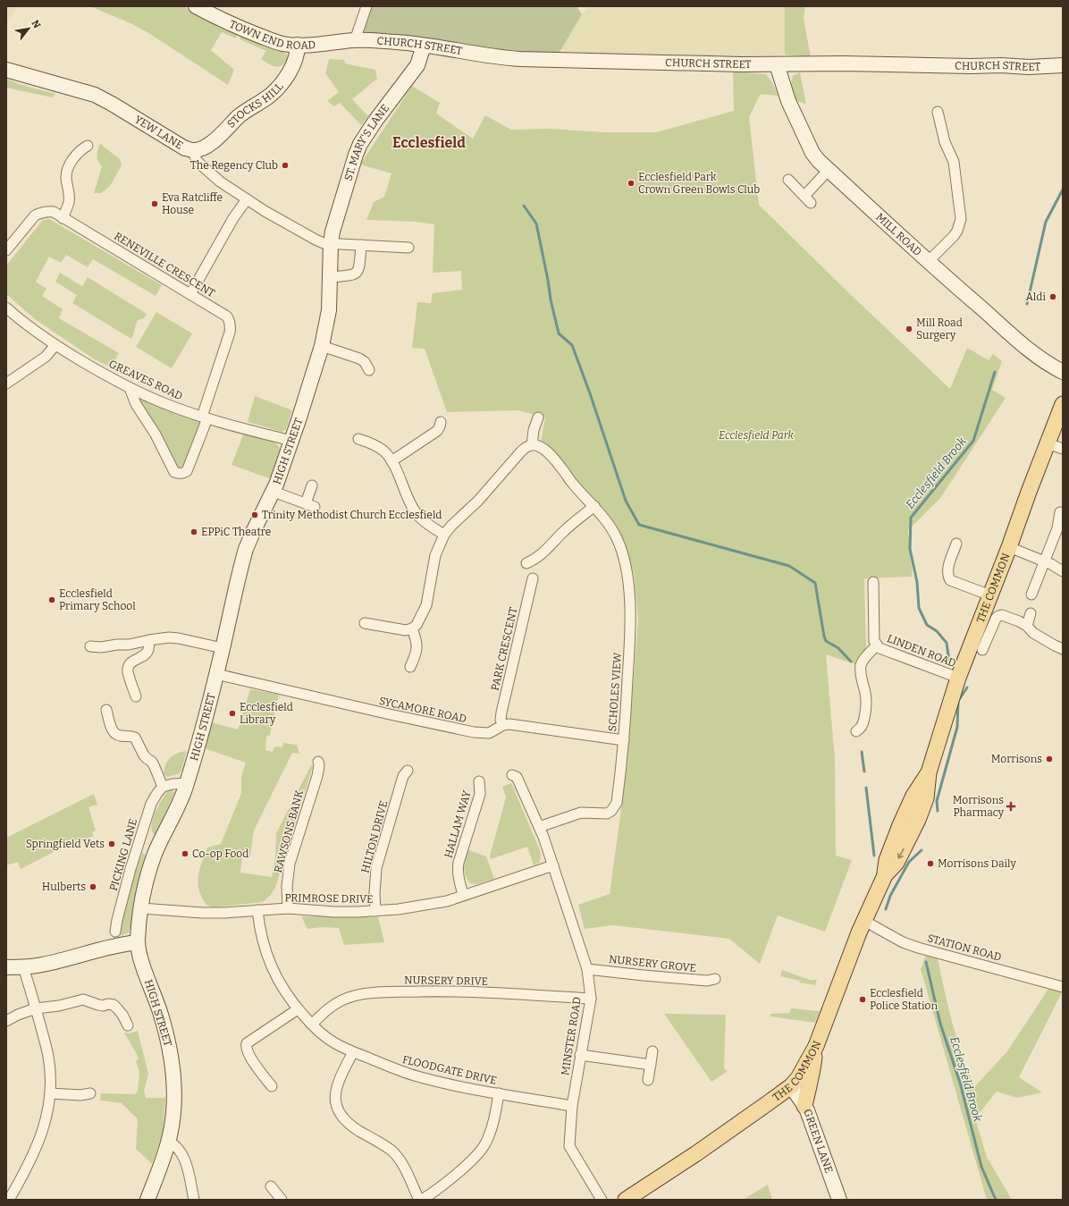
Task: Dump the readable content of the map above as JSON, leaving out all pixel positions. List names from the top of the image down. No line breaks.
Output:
{"streets":{"main road":["TOWN END ROAD","CHURCH STREET","STOCKS HILL","YEW LANE","ST. MARY'S LANE","MILL ROAD","HIGH STREET","THE COMMON","GREEN LANE"],"street":["RENEVILLE CRESCENT","GREAVES ROAD","PARK CRESCENT","LINDEN ROAD","SCHOLES VIEW","SYCAMORE ROAD","HALLAM WAY","RAWSONS BANK","HILTON DRIVE","PICKING LANE","PRIMROSE DRIVE","STATION ROAD","NURSERY GROVE","NURSERY DRIVE","MINSTER ROAD","FLOODGATE DRIVE"]},"crossings":[["TOWN END ROAD","CHURCH STREET"],["TOWN END ROAD","STOCKS HILL"],["CHURCH STREET","ST. MARY'S LANE"],["CHURCH STREET","MILL ROAD"],["STOCKS HILL","YEW LANE"],["YEW LANE","ST. MARY'S LANE"],["YEW LANE","HIGH STREET"],["ST. MARY'S LANE","HIGH STREET"],["RENEVILLE CRESCENT","GREAVES ROAD"],["GREAVES ROAD","HIGH STREET"],["HIGH STREET","SYCAMORE ROAD"],["HIGH STREET","PRIMROSE DRIVE"],["THE COMMON","LINDEN ROAD"],["THE COMMON","STATION ROAD"],["THE COMMON","GREEN LANE"],["PARK CRESCENT","SYCAMORE ROAD"],["SCHOLES VIEW","SYCAMORE ROAD"],["SCHOLES VIEW","MINSTER ROAD"],["HALLAM WAY","PRIMROSE DRIVE"],["RAWSONS BANK","PRIMROSE DRIVE"],["HILTON DRIVE","PRIMROSE DRIVE"],["PRIMROSE DRIVE","MINSTER ROAD"],["PRIMROSE DRIVE","FLOODGATE DRIVE"],["NURSERY GROVE","MINSTER ROAD"],["NURSERY DRIVE","MINSTER ROAD"],["NURSERY DRIVE","FLOODGATE DRIVE"],["MINSTER ROAD","FLOODGATE DRIVE"]],"districts":["Ecclesfield"],"water":["Ecclesfield Brook"],"parks":["Ecclesfield Park"],"places":{"other":["The Regency Club","Ecclesfield Park Crown Green Bowls Club","Eva Ratcliffe House","Aldi","Mill Road Surgery","Trinity Methodist Church Ecclesfield","EPPiC Theatre","Ecclesfield Primary School","Ecclesfield Library","Morrisons","Springfield Vets","Co-op Food","Morrisons Daily","Hulberts","Ecclesfield Police Station"],"health":["Morrisons Pharmacy"]},"north":"top right"}
